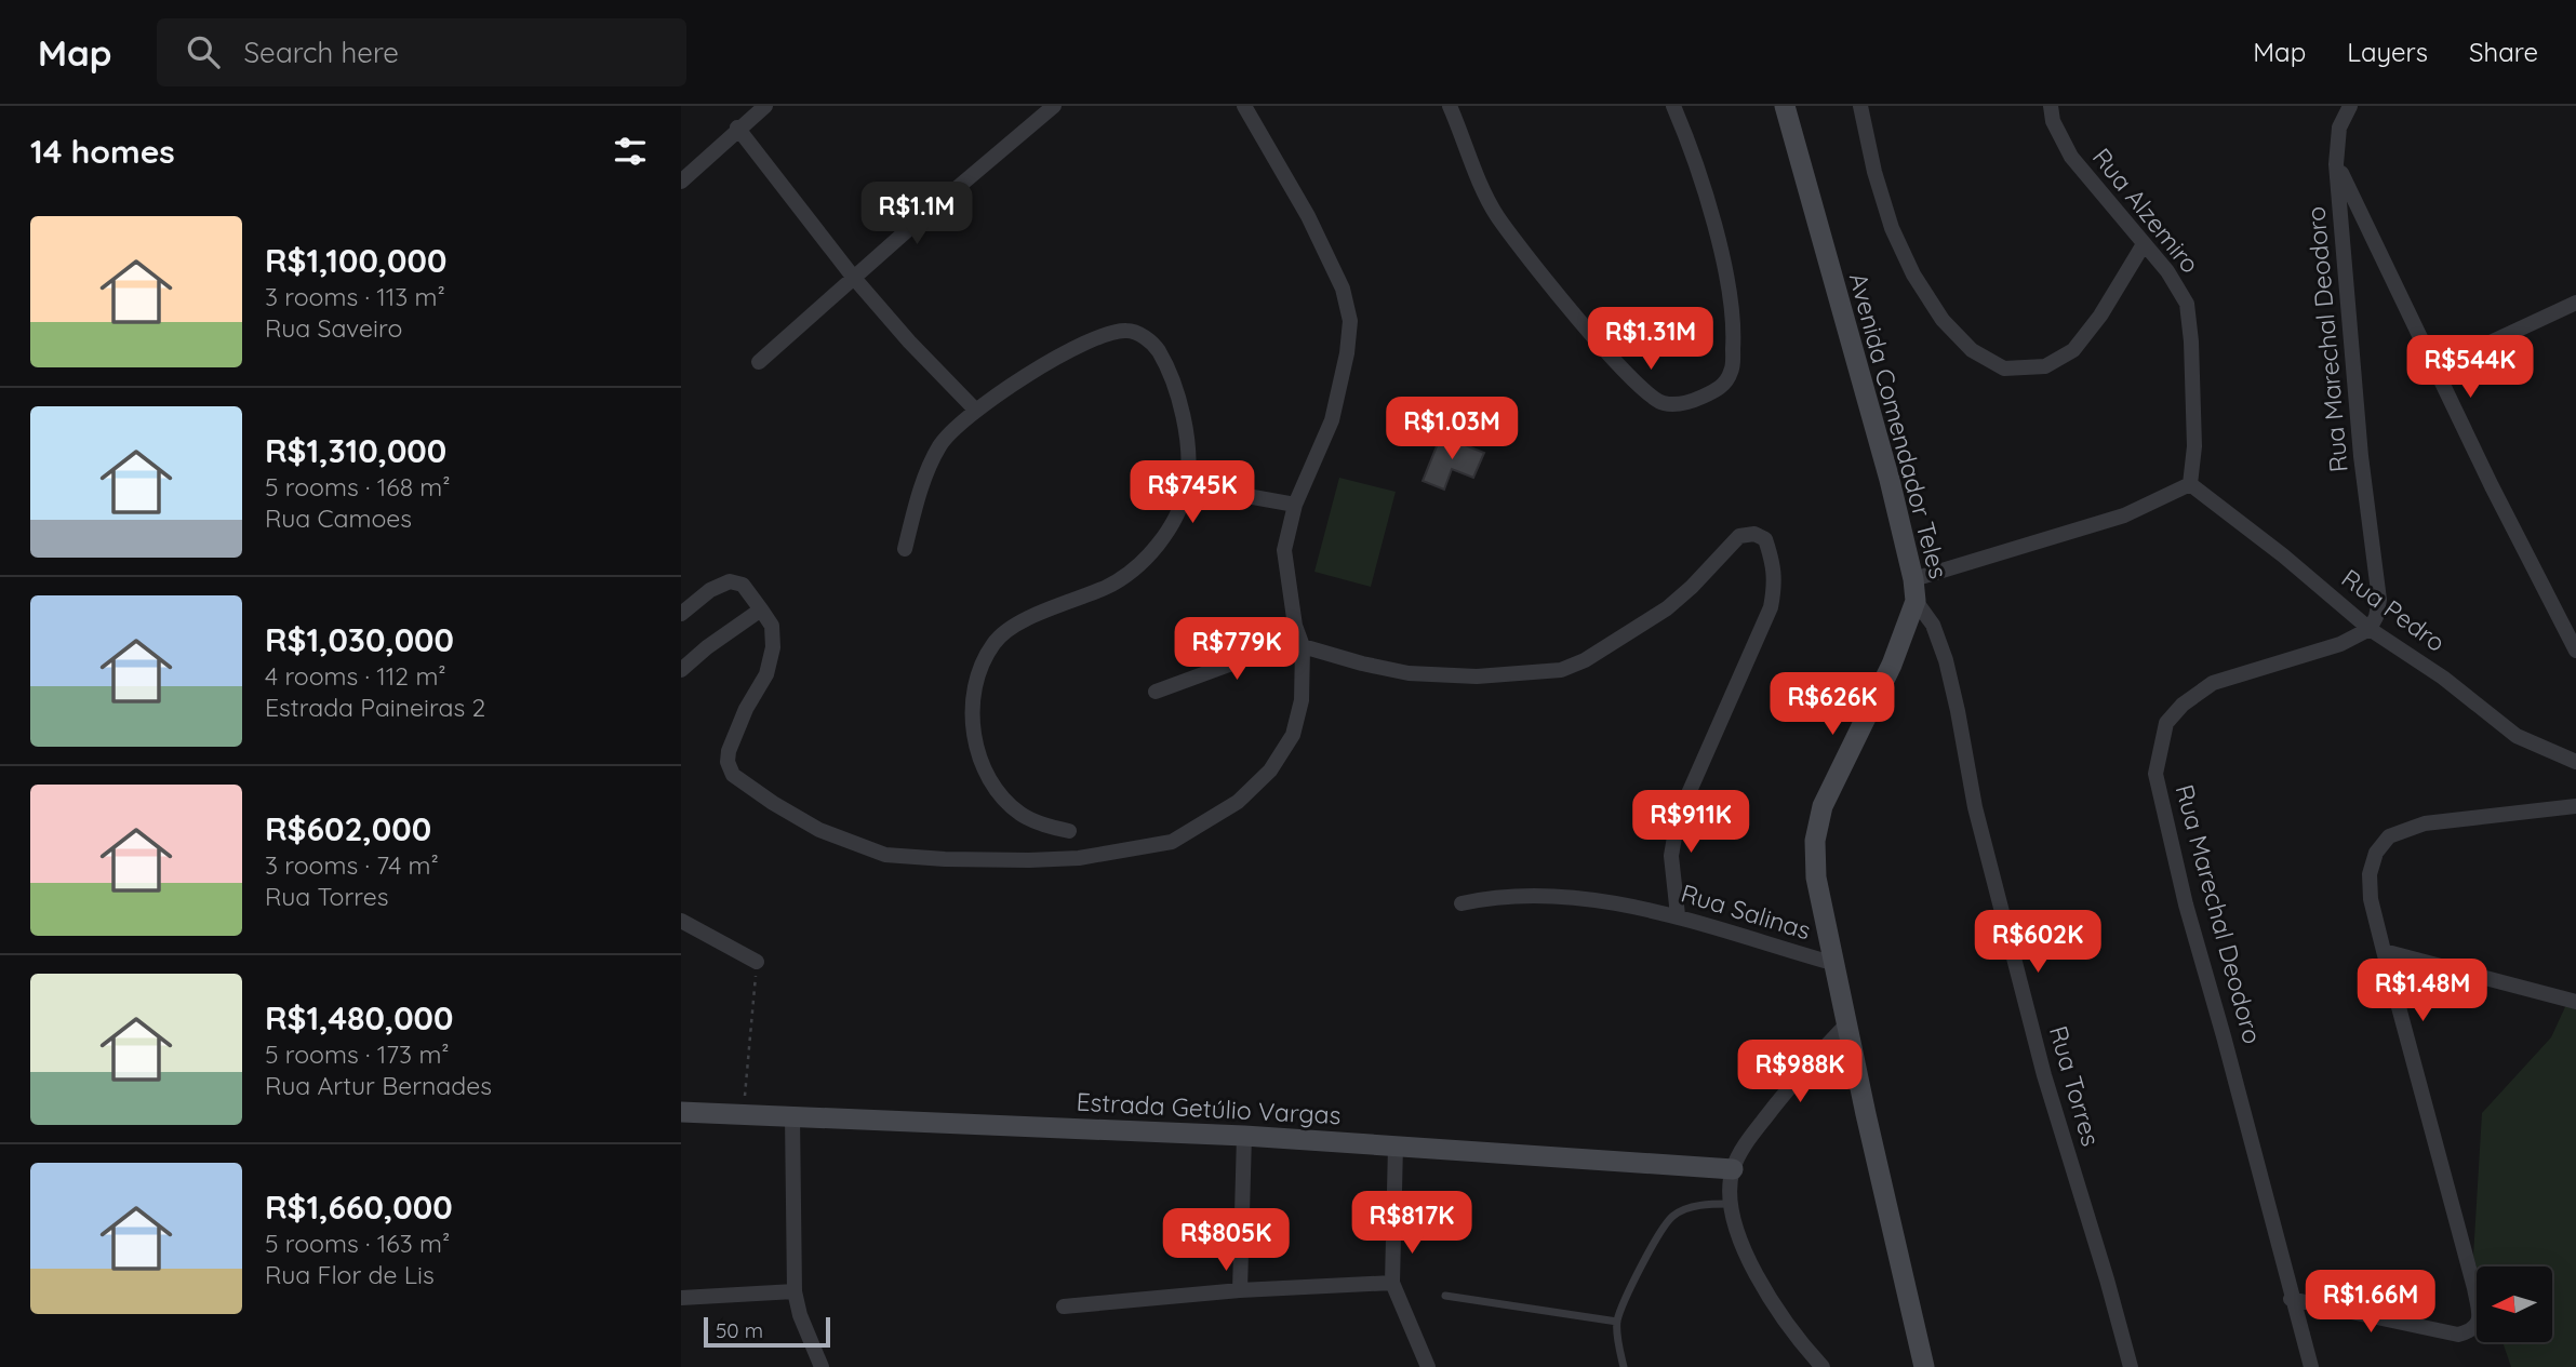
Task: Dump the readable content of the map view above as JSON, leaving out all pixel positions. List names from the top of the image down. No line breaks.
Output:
{"streets":{"main road":["Avenida Comendador Teles","Estrada Getúlio Vargas"],"street":["Rua Alzemiro","Rua Marechal Deodoro","Rua Pedro","Rua Salinas","Rua Torres"]},"crossings":[["Rua Alzemiro","Rua Pedro"],["Rua Marechal Deodoro","Rua Pedro"],["Avenida Comendador Teles","Rua Salinas"],["Avenida Comendador Teles","Rua Torres"]],"scale_bar":"50 m","north":"left","page":{"header":"Map","search":"Search here","nav":["Map","Layers","Share"],"heading":"14 homes","price":["R$1.1M","R$1.31M","R$544K","R$1.03M","R$745K","R$779K","R$626K","R$911K","R$602K","R$1.48M","R$988K","R$817K","R$805K","R$1.66M"],"list":[{"name":"R$1,100,000","note":"3 rooms · 113 m² · Rua Saveiro"},{"name":"R$1,310,000","note":"5 rooms · 168 m² · Rua Camoes"},{"name":"R$1,030,000","note":"4 rooms · 112 m² · Estrada Paineiras 2"},{"name":"R$602,000","note":"3 rooms · 74 m² · Rua Torres"},{"name":"R$1,480,000","note":"5 rooms · 173 m² · Rua Artur Bernades"},{"name":"R$1,660,000","note":"5 rooms · 163 m² · Rua Flor de Lis"}],"scale":"50 m"}}
